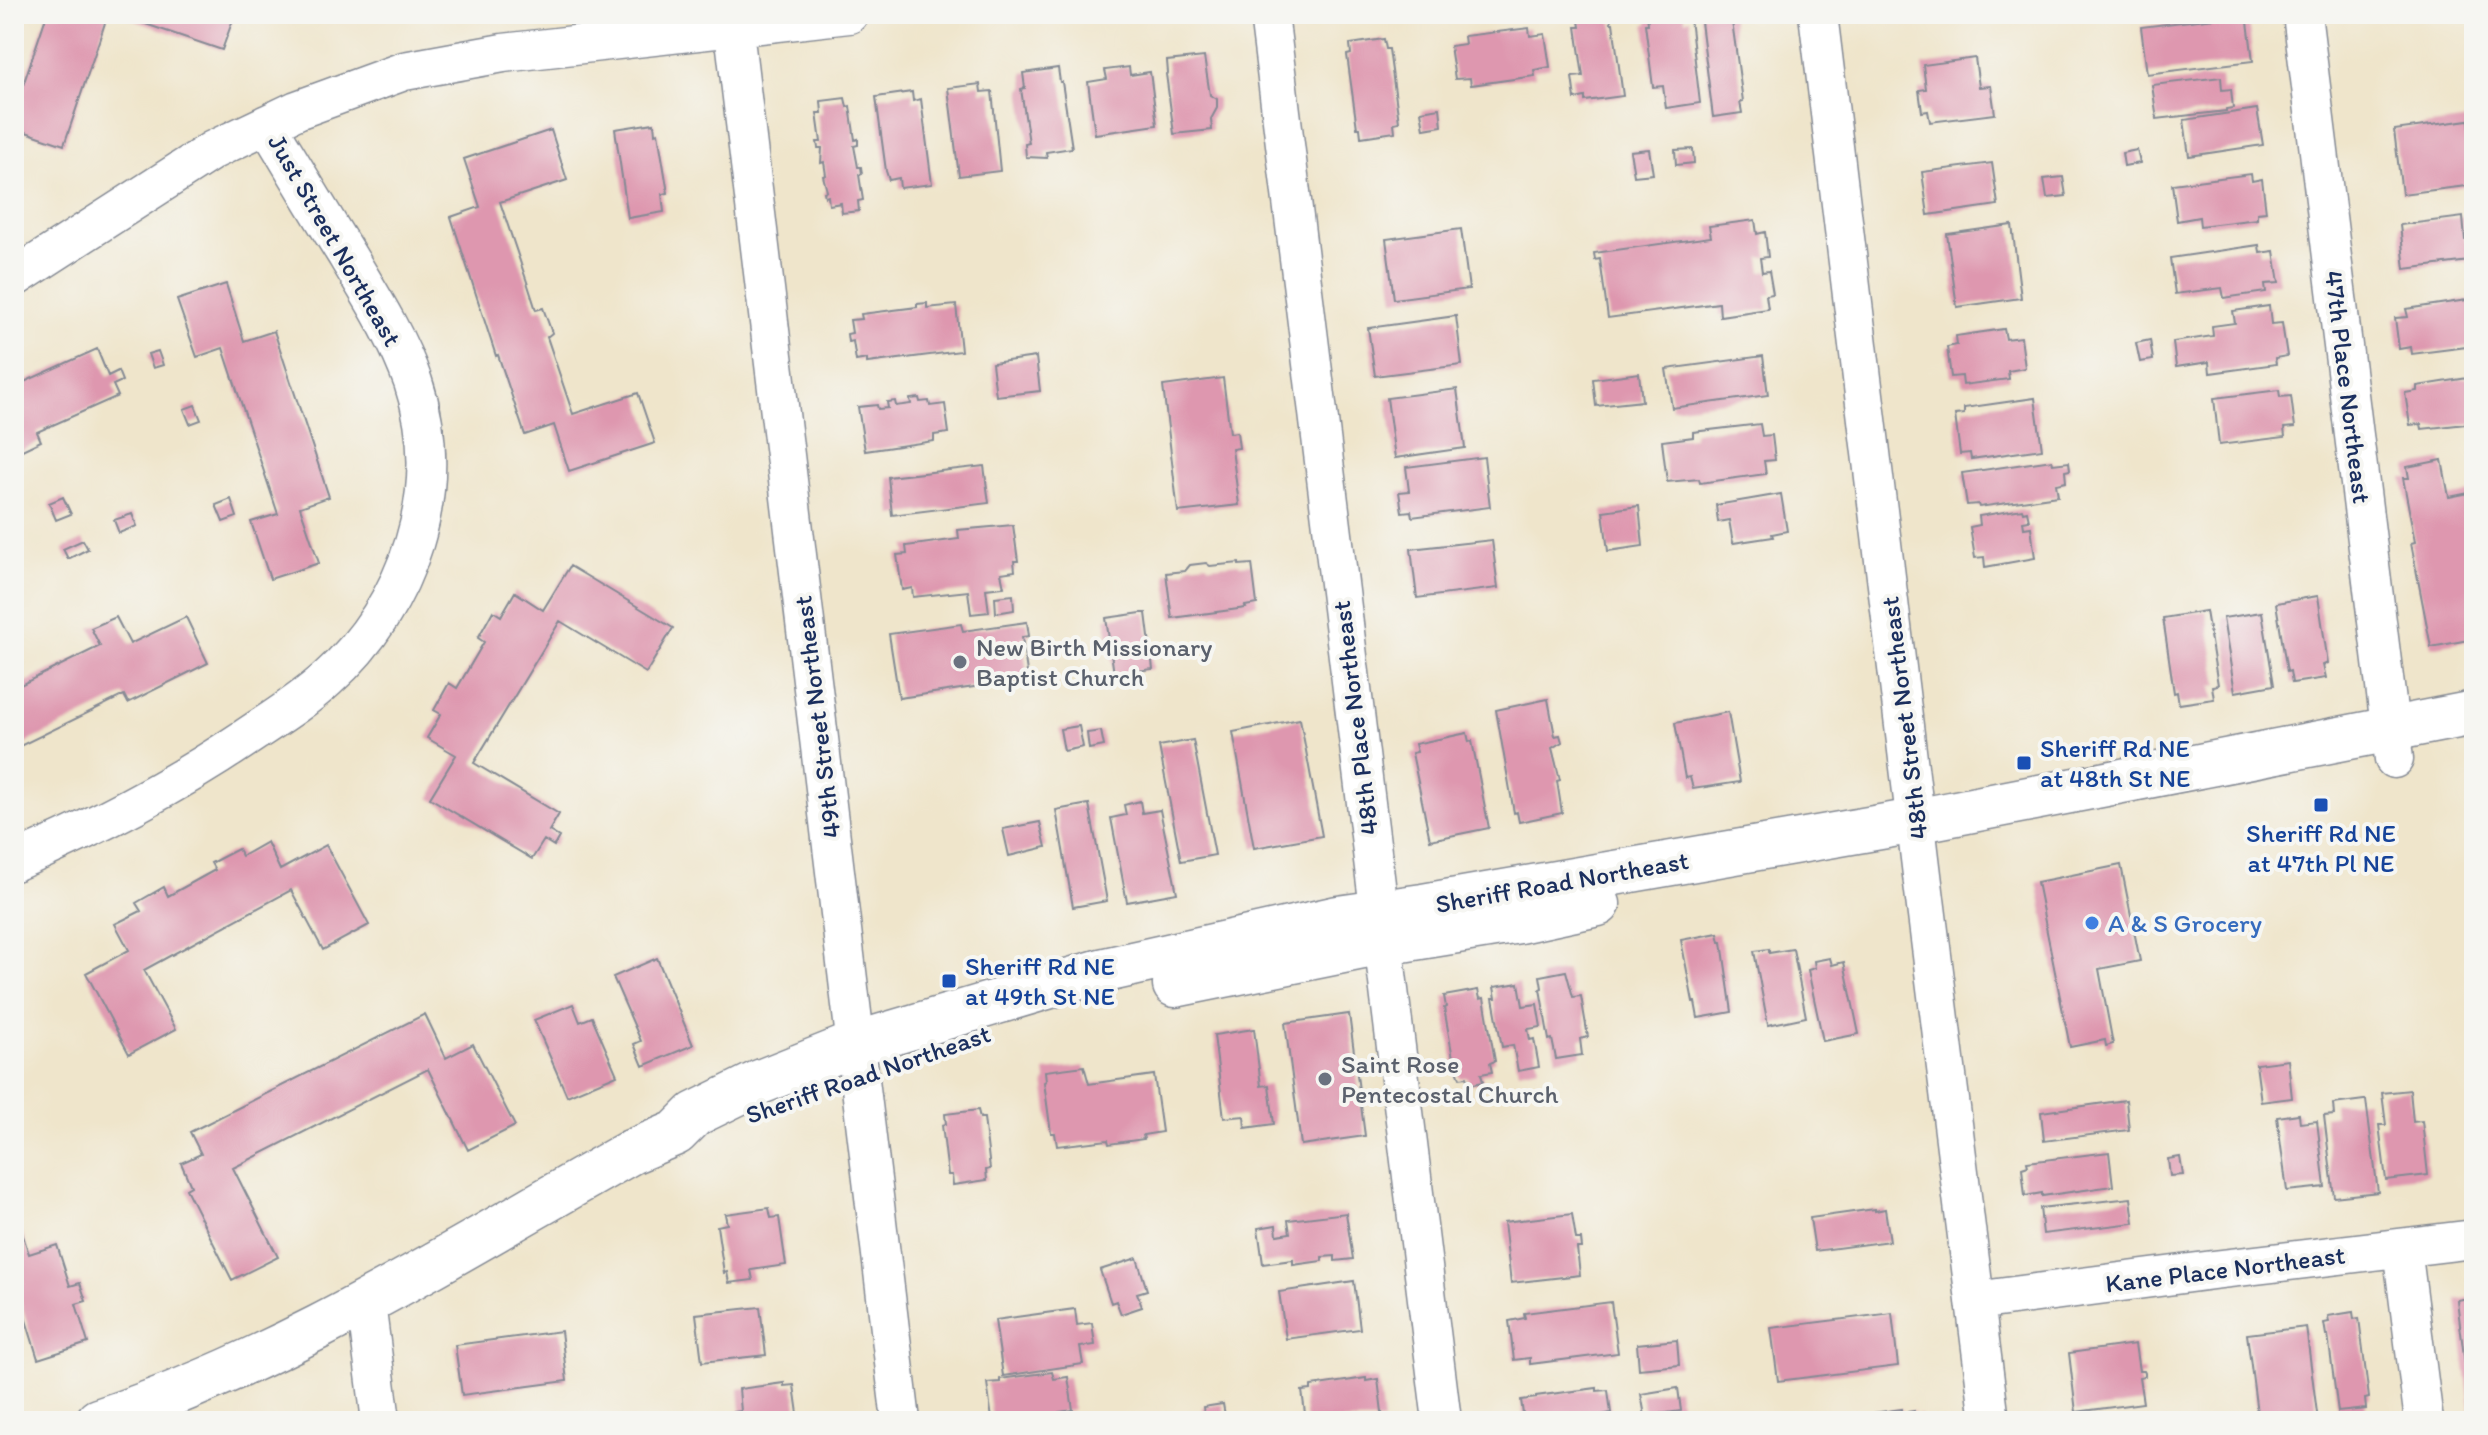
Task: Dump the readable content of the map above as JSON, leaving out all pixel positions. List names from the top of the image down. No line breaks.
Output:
{"streets":{"main road":["Sheriff Road Northeast"],"street":["Just Street Northeast","47th Place Northeast","49th Street Northeast","48th Place Northeast","48th Street Northeast","Kane Place Northeast"]},"crossings":[["47th Place Northeast","Sheriff Road Northeast"],["49th Street Northeast","Sheriff Road Northeast"],["48th Place Northeast","Sheriff Road Northeast"],["48th Street Northeast","Sheriff Road Northeast"],["48th Street Northeast","Kane Place Northeast"]],"places":{"other":["New Birth Missionary Baptist Church","A & S Grocery","Saint Rose Pentecostal Church"],"transit":["Sheriff Rd NE at 48th St NE","Sheriff Rd NE at 47th Pl NE","Sheriff Rd NE at 49th St NE"]}}
